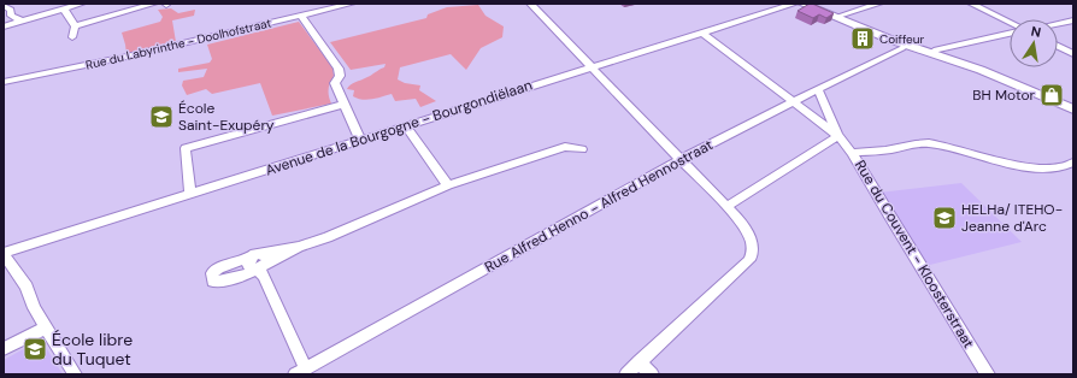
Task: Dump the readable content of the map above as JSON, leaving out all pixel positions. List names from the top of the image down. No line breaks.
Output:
{"streets":{"street":["Rue du Labyrinthe - Doolhofstraat","Avenue de la Bourgogne - Bourgondiëlaan","Rue Alfred Henno - Alfred Hennostraat","Rue du Couvent - Kloosterstraat"]},"crossings":[["Avenue de la Bourgogne - Bourgondiëlaan","Rue du Couvent - Kloosterstraat"],["Rue Alfred Henno - Alfred Hennostraat","Rue du Couvent - Kloosterstraat"]],"places":{"building":["Coiffeur"],"shop":["BH Motor"],"school or university":["École Saint-Exupéry","HELHa/ ITEHO- Jeanne d'Arc","École libre du Tuquet"]},"north":"top"}
